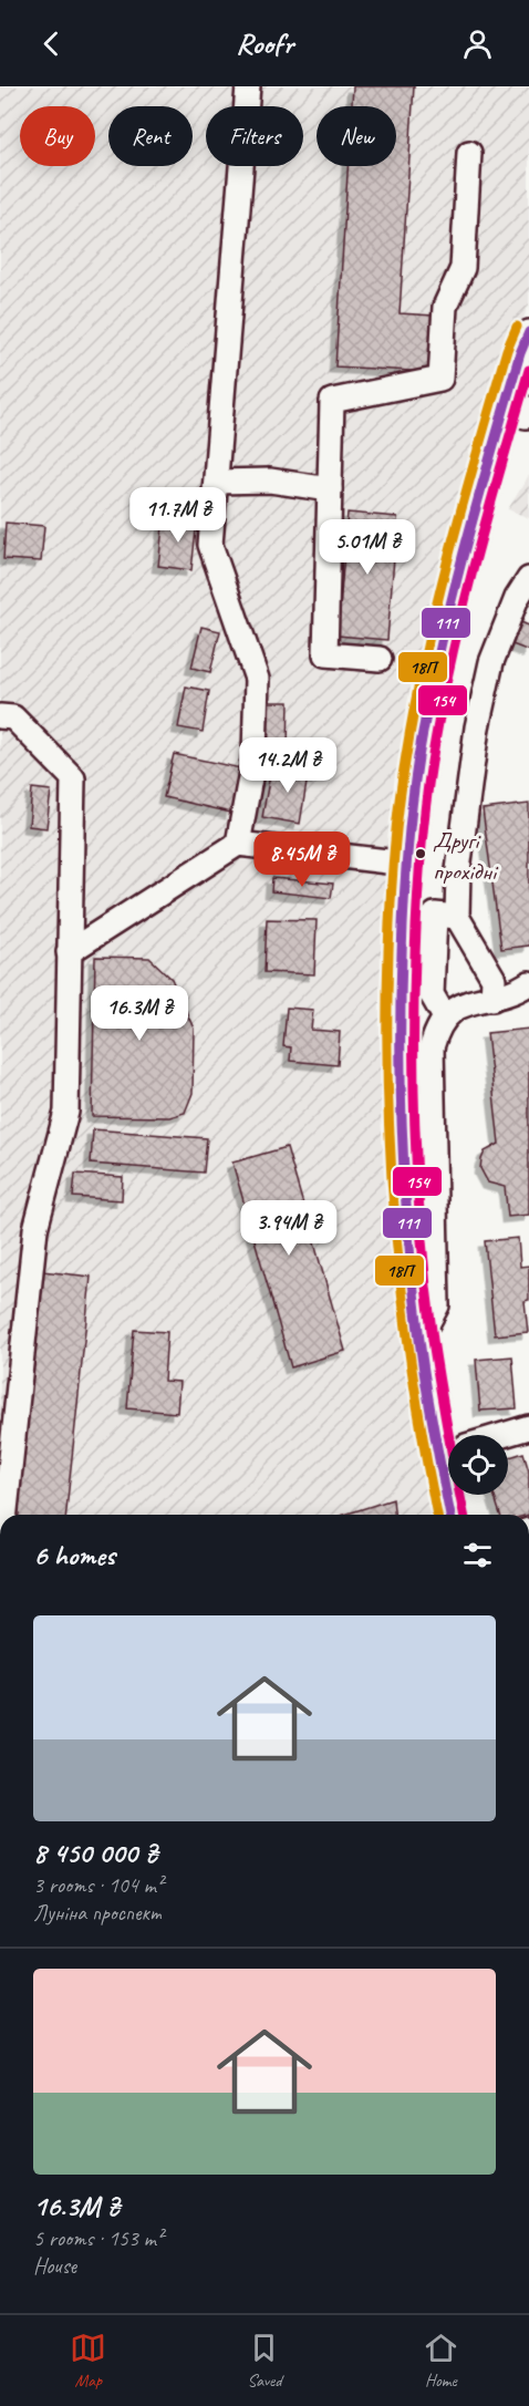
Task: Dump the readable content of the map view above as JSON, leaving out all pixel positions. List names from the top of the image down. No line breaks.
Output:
{"places":["Другі прохідні"],"lines":["transit line 18П","transit line 111","transit line 154"],"page":{"header":"Roofr","chip":["Buy","Rent","Filters","New"],"price":["11.7M ₴","5.01M ₴","14.2M ₴","8.45M ₴","16.3M ₴","3.94M ₴"],"heading":"6 homes","list":[{"name":"8 450 000 ₴","note":"3 rooms · 104 m² · Луніна проспект"},{"name":"16.3M ₴","note":"5 rooms · 153 m² · House"}],"tabs":["Map","Saved","Home"]}}
